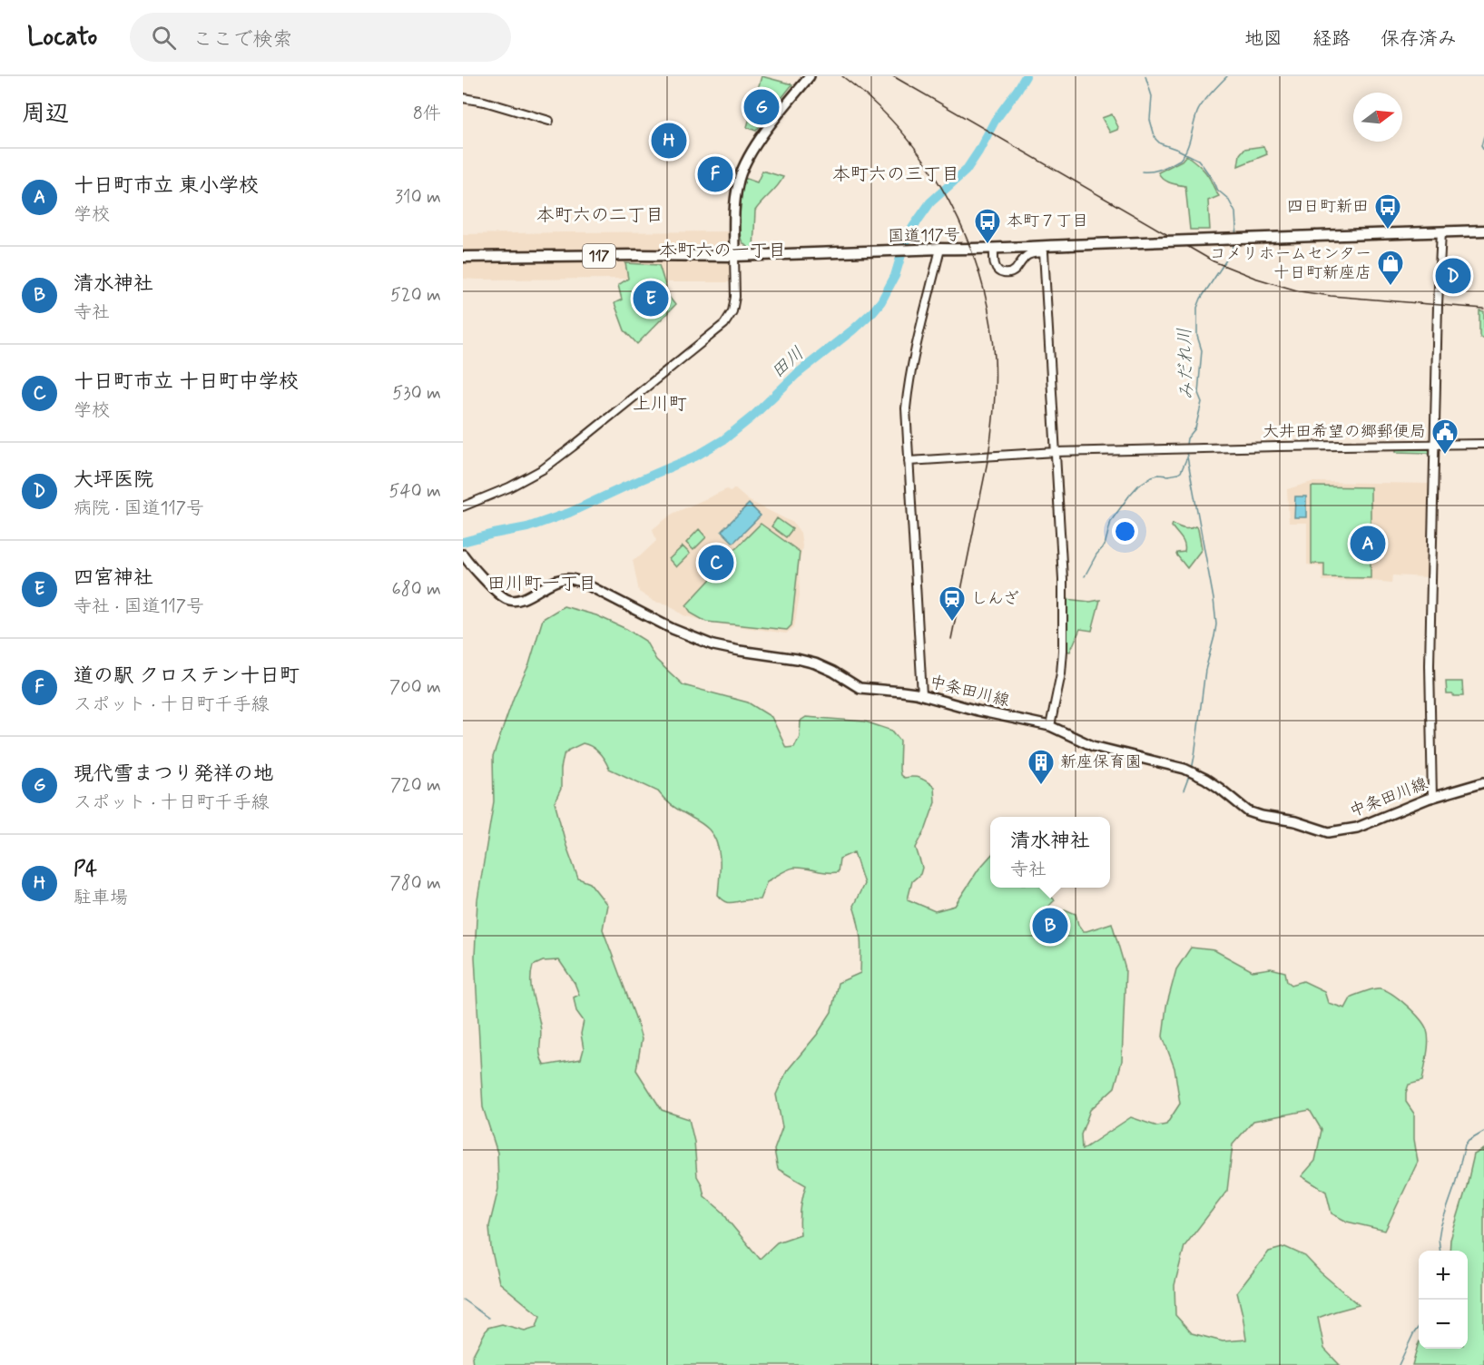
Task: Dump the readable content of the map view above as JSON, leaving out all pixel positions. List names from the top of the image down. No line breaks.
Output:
{"streets":{"highway":["国道117号","117"],"main road":["中条田川線"]},"districts":["本町六の三丁目","本町六の二丁目","本町六の一丁目","上川町","田川町一丁目"],"water":["田川","みだれ川"],"places":{"bus stop":["四日町新田","本町７丁目"],"shop":["コメリホームセンター 十日町新座店"],"public building":["大井田希望の郷郵便局"],"station":["しんざ"],"building":["新座保育園"]},"north":"right","page":{"header":"Locato","search":"ここで検索","nav":["地図","経路","保存済み"],"heading":["周辺","8件"],"pins":["G","H","F","D","E","A","C","B"],"list":[{"mark":"A","name":"十日町市立 東小学校","note":"学校","value":"310 m"},{"mark":"B","name":"清水神社","note":"寺社","value":"520 m"},{"mark":"C","name":"十日町市立 十日町中学校","note":"学校","value":"530 m"},{"mark":"D","name":"大坪医院","note":"病院 · 国道117号","value":"540 m"},{"mark":"E","name":"四宮神社","note":"寺社 · 国道117号","value":"680 m"},{"mark":"F","name":"道の駅 クロステン十日町","note":"スポット · 十日町千手線","value":"700 m"},{"mark":"G","name":"現代雪まつり発祥の地","note":"スポット · 十日町千手線","value":"720 m"},{"mark":"H","name":"P4","note":"駐車場","value":"780 m"}],"popup":["清水神社","寺社"],"map_buttons":["+","−"]}}
